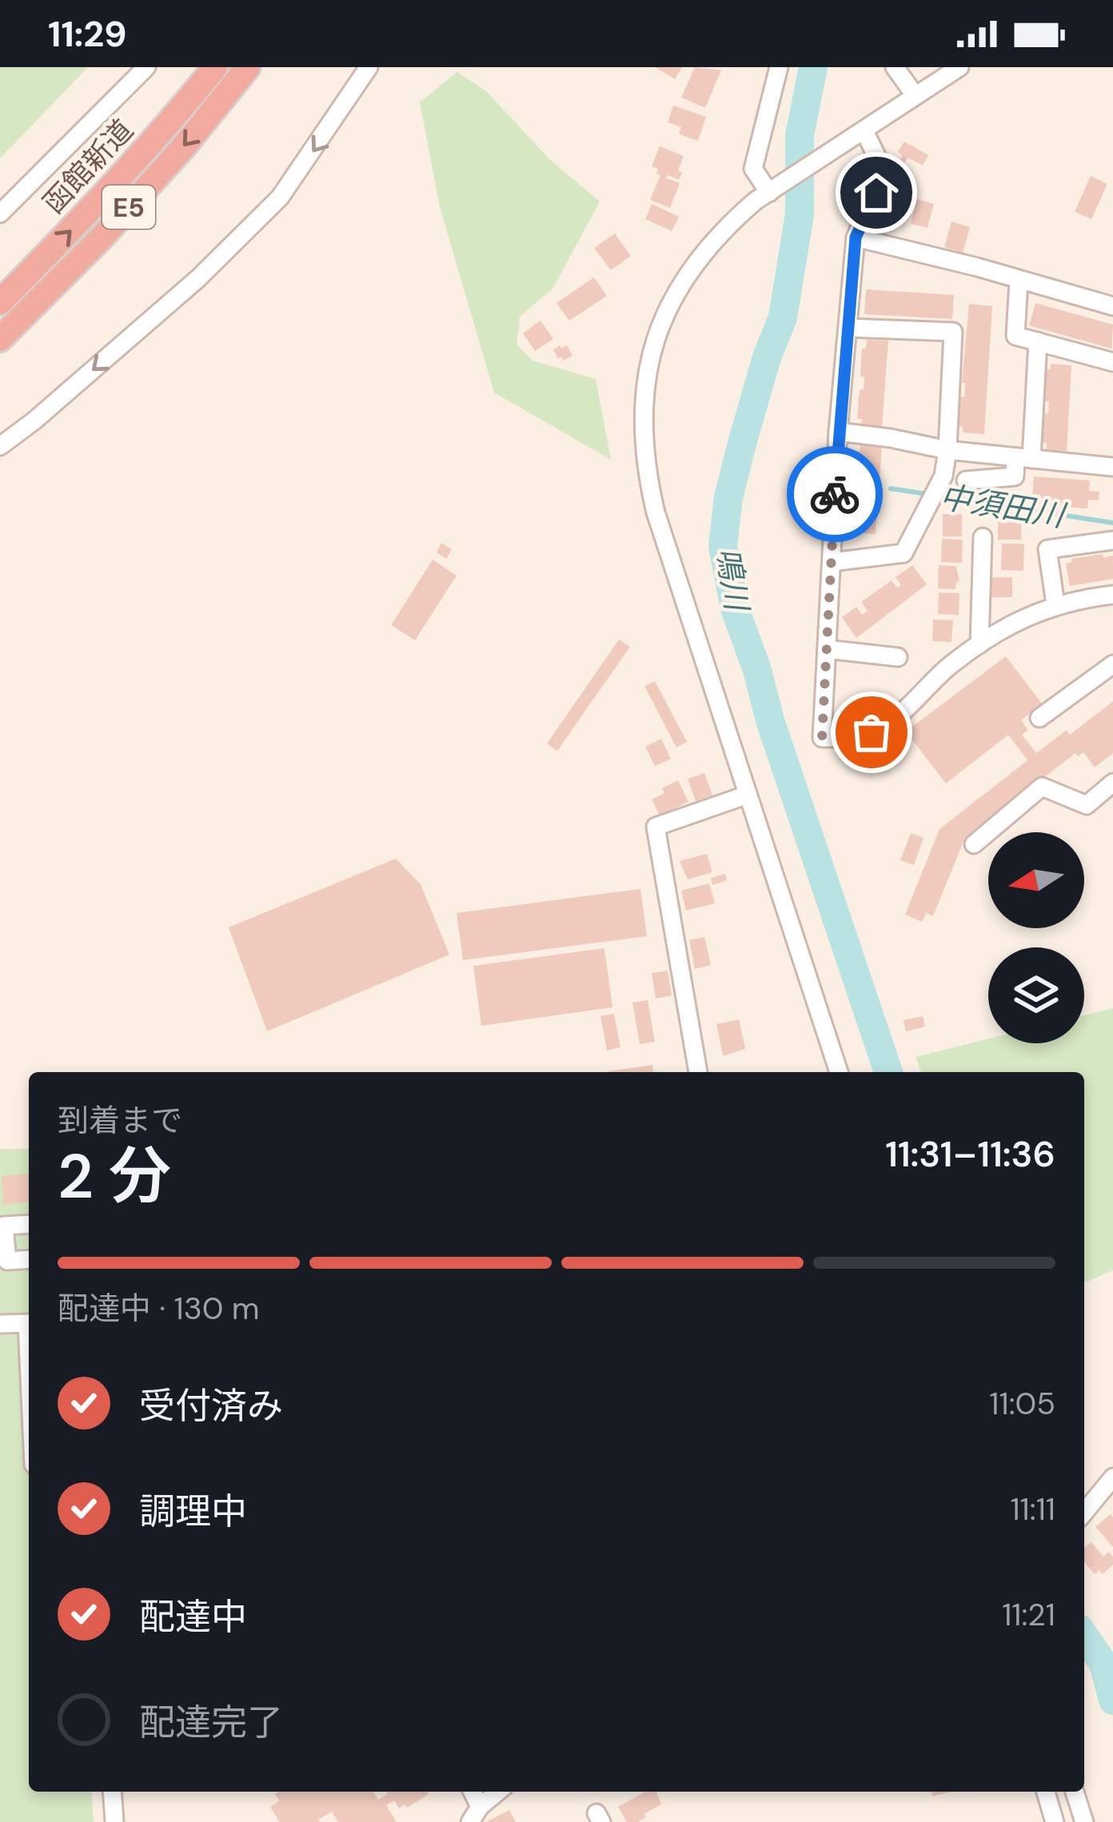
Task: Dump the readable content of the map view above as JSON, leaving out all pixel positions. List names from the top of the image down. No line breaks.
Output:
{"streets":{"highway":["函館新道","E5"]},"water":["中須田川","鳴川"],"north":"left","page":{"status":"11:29","heading":["2 分","到着まで","11:31–11:36"],"bar":"配達中 · 130 m","list":[["受付済み","11:05"],["調理中","11:11"],["配達中","11:21"],"配達完了"]}}
